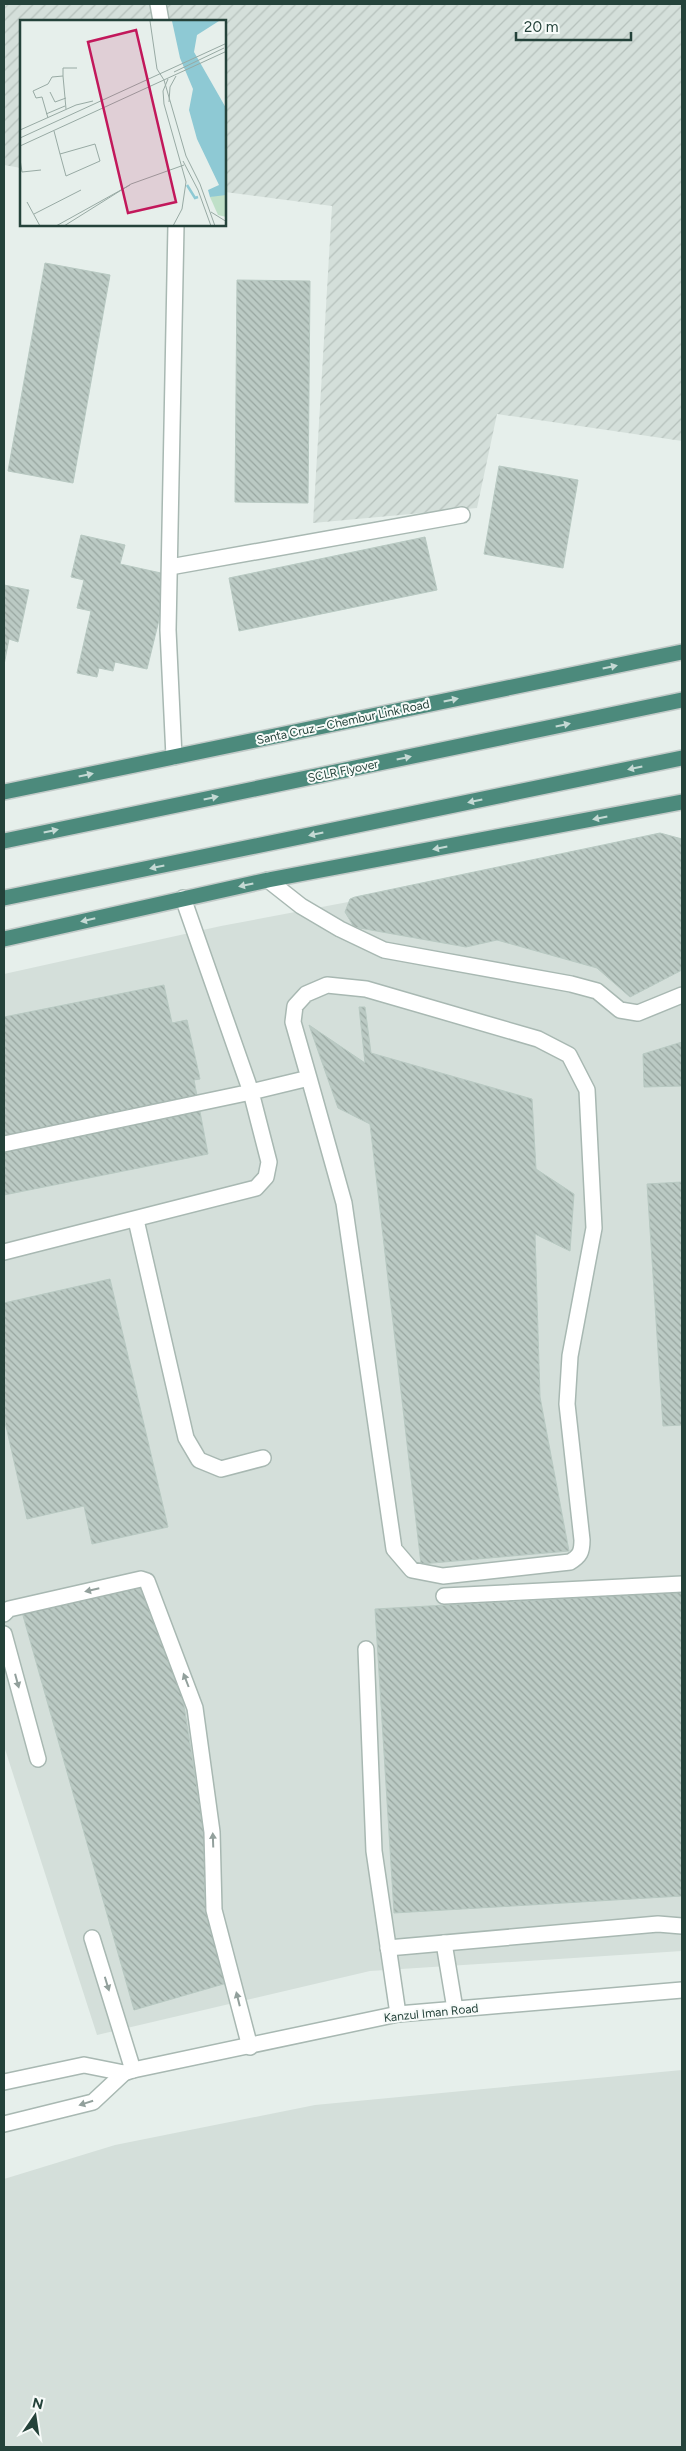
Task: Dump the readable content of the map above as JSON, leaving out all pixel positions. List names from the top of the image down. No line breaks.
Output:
{"streets":{"highway":["Santa Cruz – Chembur Link Road","SCLR Flyover"],"street":["Kanzul Iman Road"]},"scale_bar":"20 m","north":"top"}
